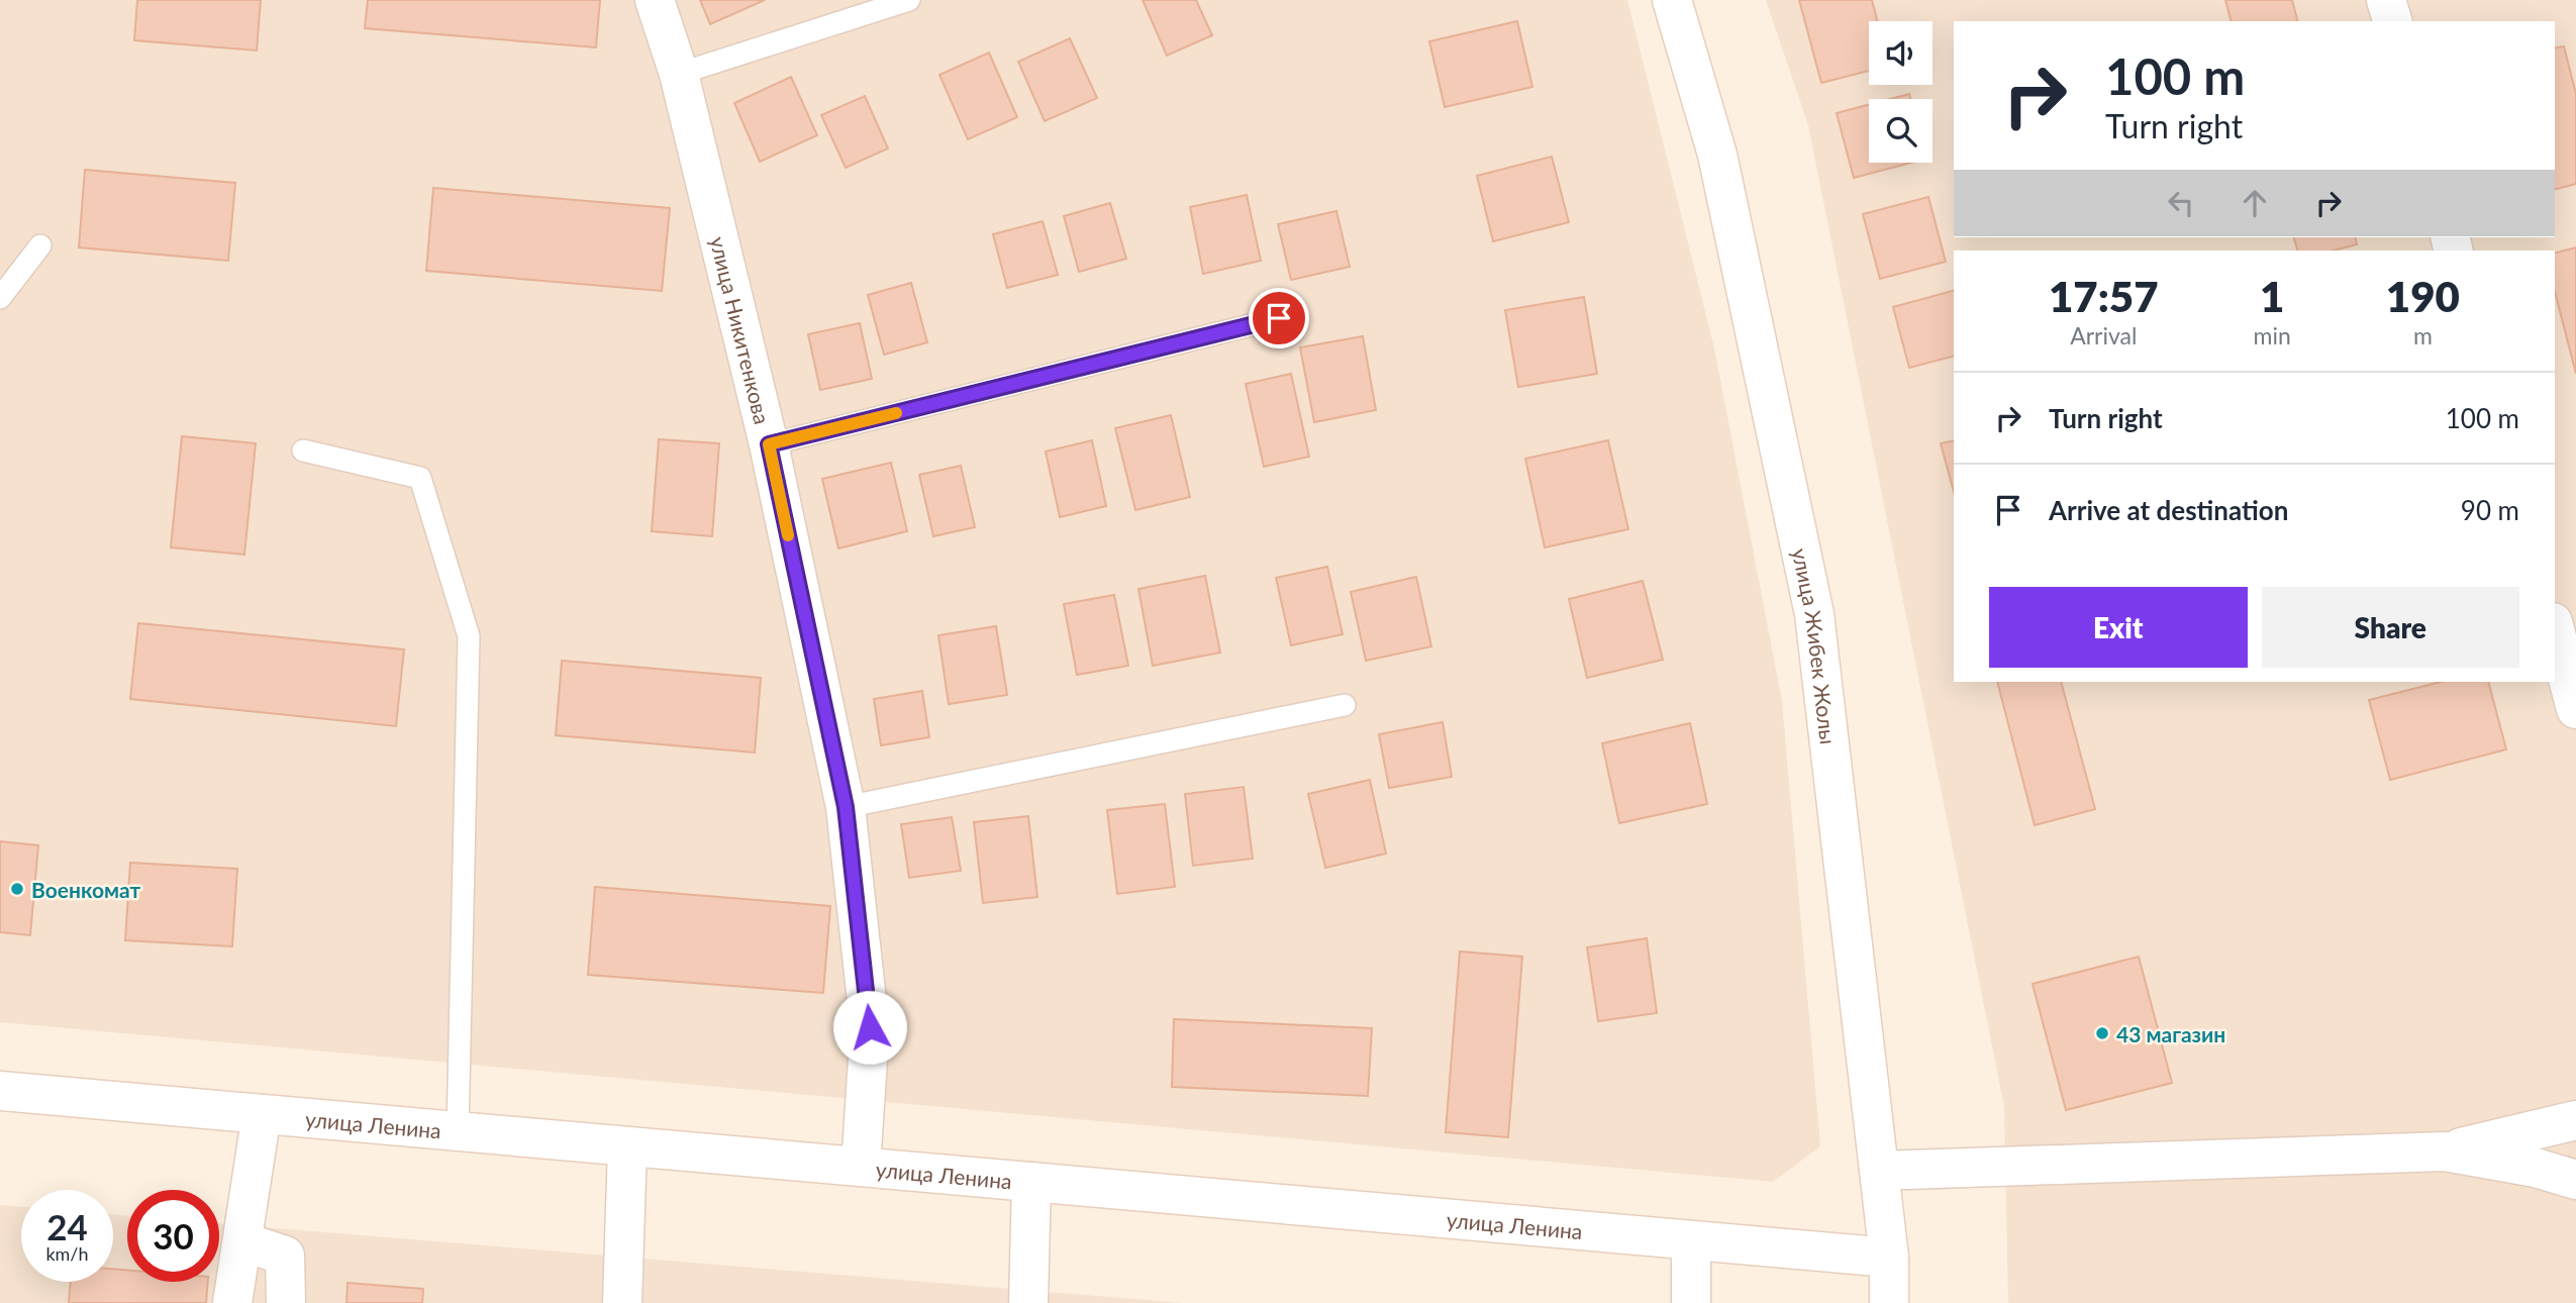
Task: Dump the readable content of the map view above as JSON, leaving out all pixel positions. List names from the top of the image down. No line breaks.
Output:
{"streets":{"street":["улица Никитенкова","улица Жибек Жолы","улица Ленина"]},"crossings":[["улица Никитенкова","улица Ленина"],["улица Жибек Жолы","улица Ленина"]],"places":["Военкомат","43 магазин"],"page":{"turn":["100 m","Turn right"],"eta":["17:57","Arrival","1","min","190","m"],"list":[{"name":"Turn right","value":"100 m"},{"name":"Arrive at destination","value":"90 m"}],"buttons":["Exit","Share"],"speed":"24 km/h","limit":"30"}}
